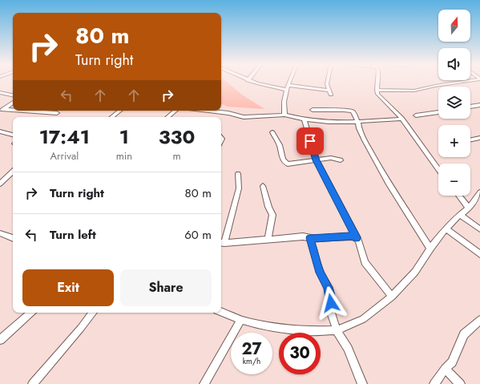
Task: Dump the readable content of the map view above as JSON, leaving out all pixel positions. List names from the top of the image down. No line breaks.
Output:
{"north":"top","page":{"map_buttons":["+","−"],"turn":["80 m","Turn right"],"eta":["17:41","Arrival","1","min","330","m"],"list":[{"name":"Turn right","value":"80 m"},{"name":"Turn left","value":"60 m"}],"buttons":["Exit","Share"],"speed":"27 km/h","limit":"30"}}
